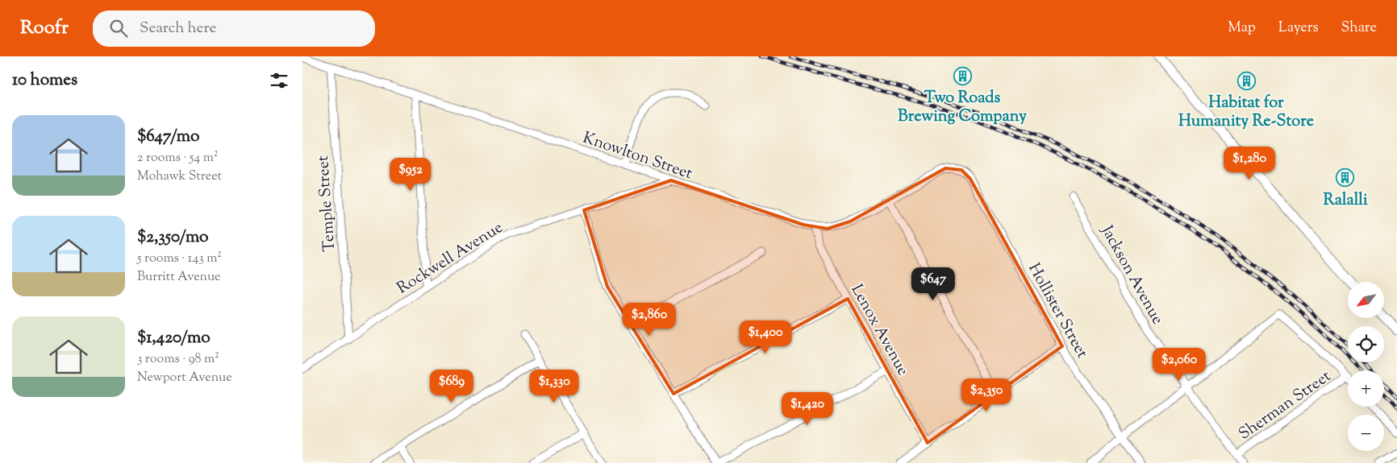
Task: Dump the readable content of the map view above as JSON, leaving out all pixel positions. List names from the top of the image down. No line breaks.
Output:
{"streets":{"street":["Knowlton Street","Temple Street","Rockwell Avenue","Jackson Avenue","Hollister Street","Lenox Avenue","Sherman Street"]},"crossings":[["Knowlton Street","Temple Street"],["Knowlton Street","Rockwell Avenue"],["Knowlton Street","Hollister Street"],["Knowlton Street","Lenox Avenue"],["Temple Street","Rockwell Avenue"],["Jackson Avenue","Sherman Street"]],"places":{"building":["Two Roads Brewing Company","Habitat for Humanity Re-Store","Ralalli"]},"north":"bottom left","page":{"header":"Roofr","search":"Search here","nav":["Map","Layers","Share"],"heading":"10 homes","list":[{"name":"$647/mo","note":"2 rooms · 54 m² · Mohawk Street"},{"name":"$2,350/mo","note":"5 rooms · 143 m² · Burritt Avenue"},{"name":"$1,420/mo","note":"3 rooms · 98 m² · Newport Avenue"}],"price":["$1,280","$952","$647","$2,860","$1,400","$2,060","$689","$1,330","$2,350","$1,420"],"map_buttons":["+","−"]}}
